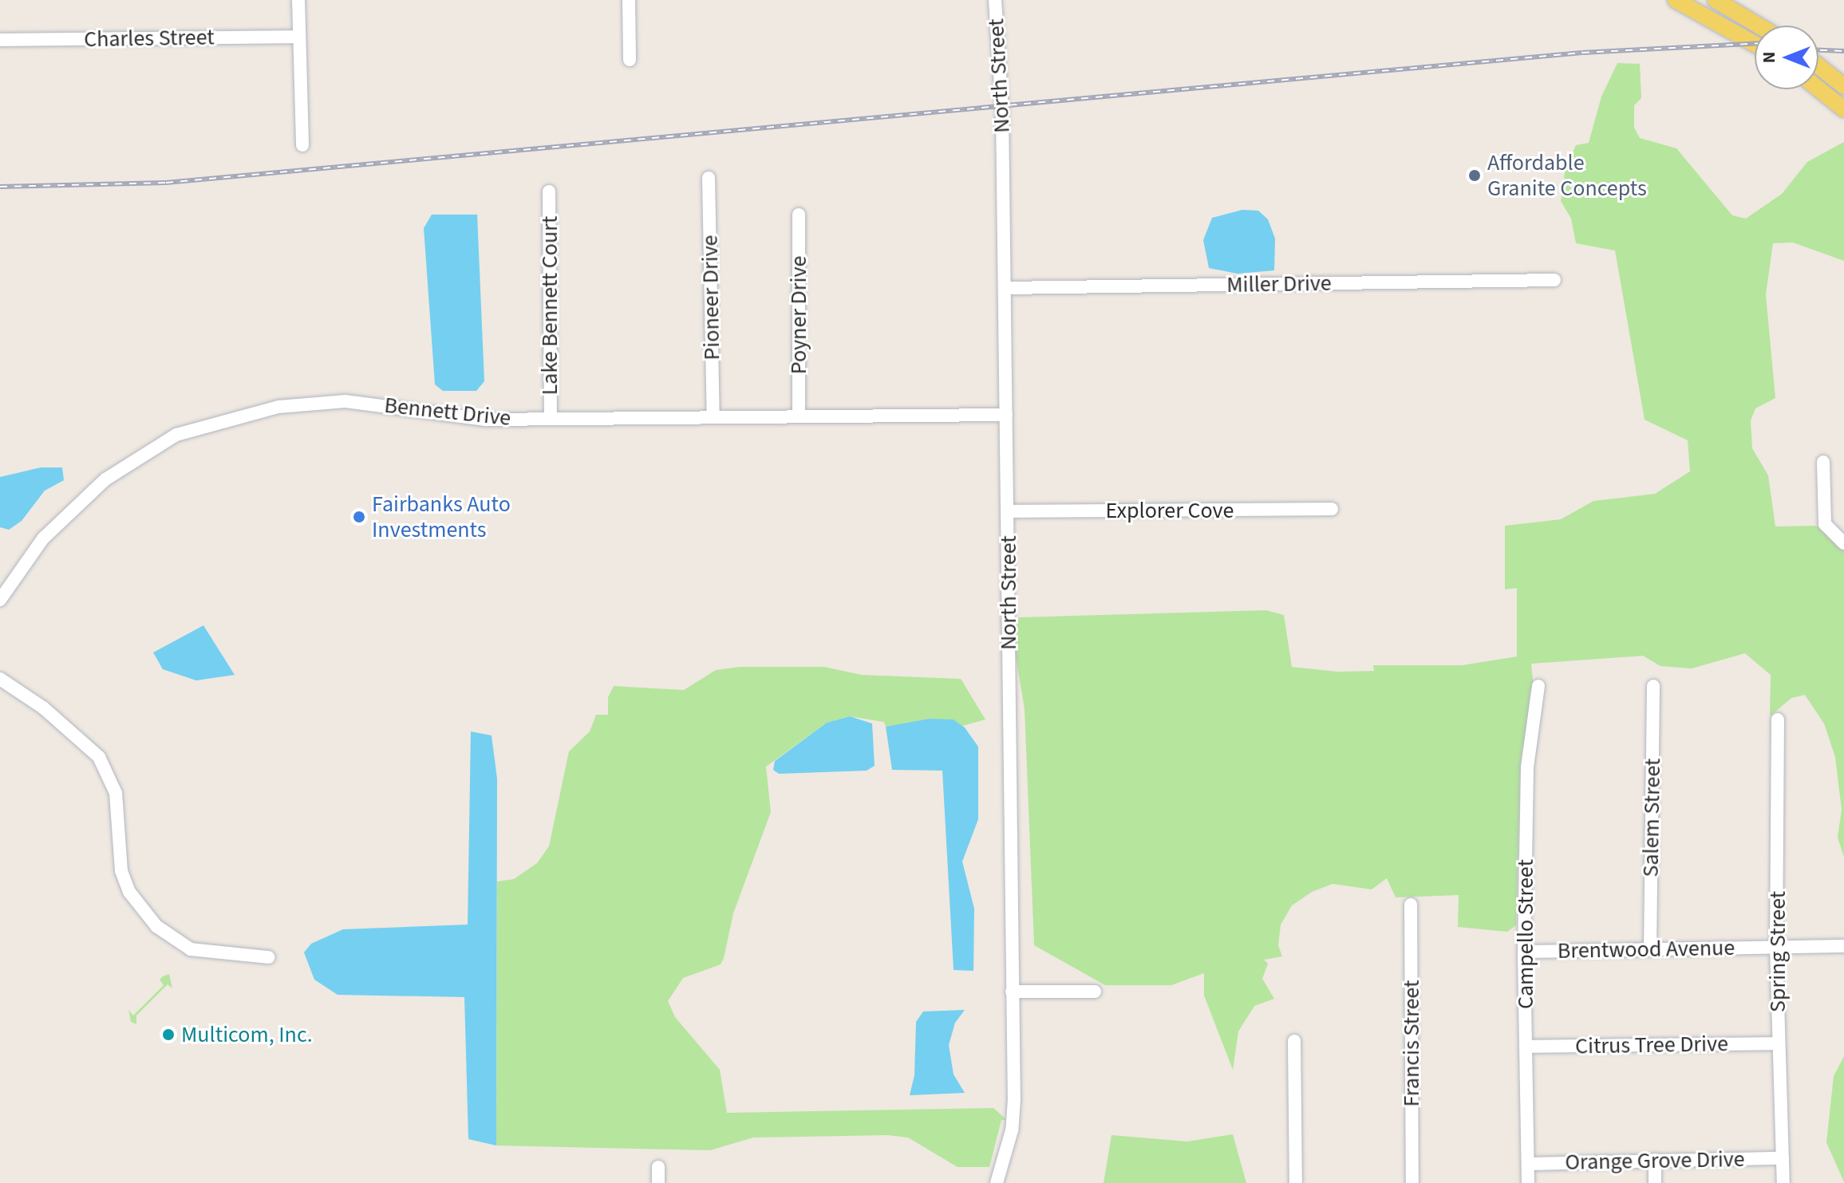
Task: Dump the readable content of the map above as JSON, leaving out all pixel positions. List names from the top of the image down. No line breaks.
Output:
{"streets":{"street":["Charles Street","North Street","Miller Drive","Pioneer Drive","Lake Bennett Court","Poyner Drive","Bennett Drive","Explorer Cove","Salem Street","Campello Street","Brentwood Avenue","Spring Street","Francis Street","Citrus Tree Drive","Orange Grove Drive"]},"crossings":[["North Street","Miller Drive"],["North Street","Bennett Drive"],["North Street","Explorer Cove"],["Pioneer Drive","Bennett Drive"],["Lake Bennett Court","Bennett Drive"],["Poyner Drive","Bennett Drive"],["Salem Street","Brentwood Avenue"],["Campello Street","Brentwood Avenue"],["Campello Street","Citrus Tree Drive"],["Campello Street","Orange Grove Drive"],["Brentwood Avenue","Spring Street"],["Spring Street","Citrus Tree Drive"],["Spring Street","Orange Grove Drive"]],"places":["Affordable Granite Concepts","Fairbanks Auto Investments","Multicom, Inc."],"north":"left"}
